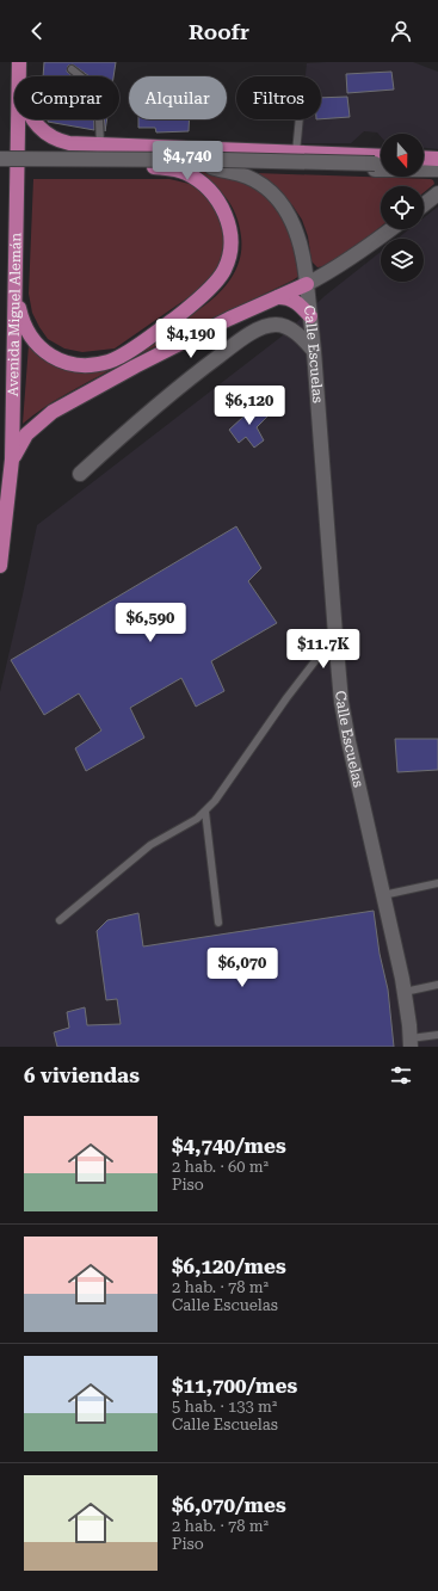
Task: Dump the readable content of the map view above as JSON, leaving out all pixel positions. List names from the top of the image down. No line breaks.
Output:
{"streets":{"main road":["Avenida Miguel Alemán","Calle Escuelas"]},"north":"bottom","page":{"header":"Roofr","chip":["Comprar","Alquilar","Filtros"],"price":["$4,740","$4,190","$6,120","$6,590","$11.7K","$6,070"],"heading":"6 viviendas","list":[{"name":"$4,740/mes","note":"2 hab. · 60 m² · Piso"},{"name":"$6,120/mes","note":"2 hab. · 78 m² · Calle Escuelas"},{"name":"$11,700/mes","note":"5 hab. · 133 m² · Calle Escuelas"},{"name":"$6,070/mes","note":"2 hab. · 78 m² · Piso"}]}}
